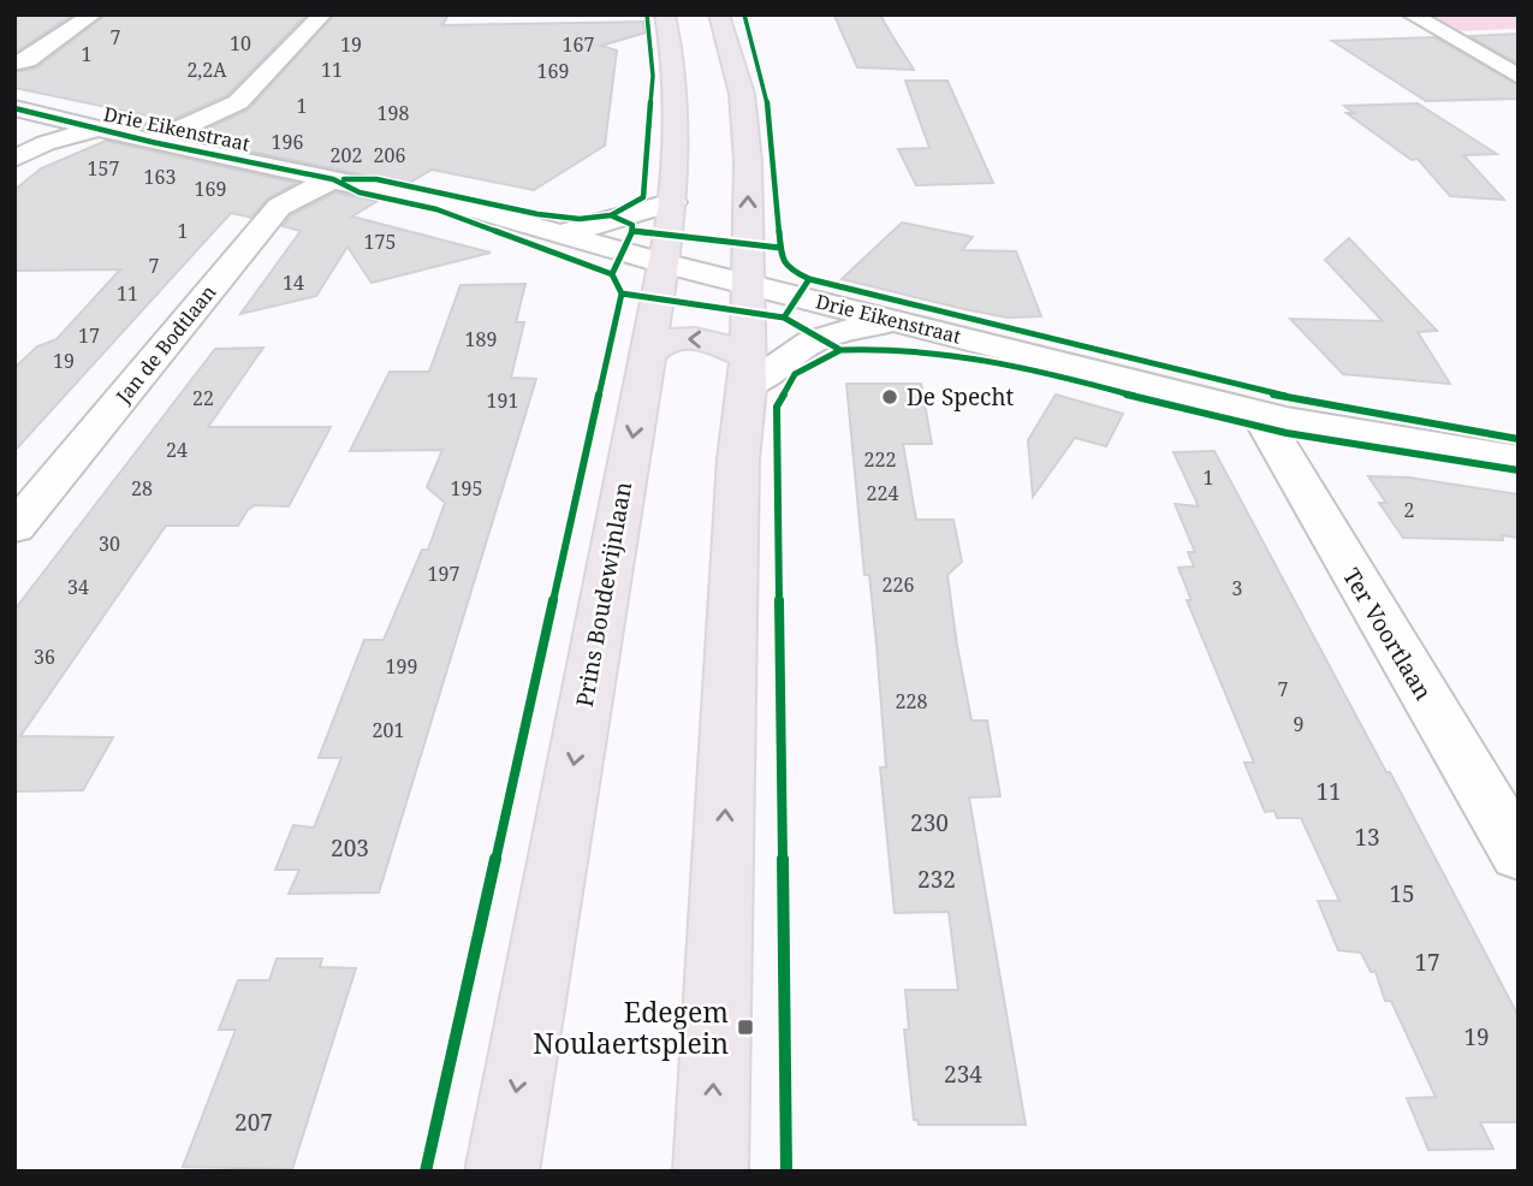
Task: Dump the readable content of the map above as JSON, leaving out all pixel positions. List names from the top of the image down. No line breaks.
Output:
{"streets":{"main road":["Prins Boudewijnlaan"],"street":["Drie Eikenstraat","Jan de Bodtlaan","Ter Voortlaan"]},"crossings":[["Drie Eikenstraat","Jan de Bodtlaan"],["Drie Eikenstraat","Prins Boudewijnlaan"],["Drie Eikenstraat","Ter Voortlaan"]],"places":{"other":["De Specht"],"transit":["Edegem Noulaertsplein"]},"house_numbers":["7","10","19","167","1","2,2A","11","169","1","198","196","202","206","157","163","169","1","175","7","14","11","17","189","19","22","191","24","222","1","28","195","224","2","30","197","226","34","3","36","199","7","228","9","201","11","230","13","203","232","15","17","19","234","207"]}
